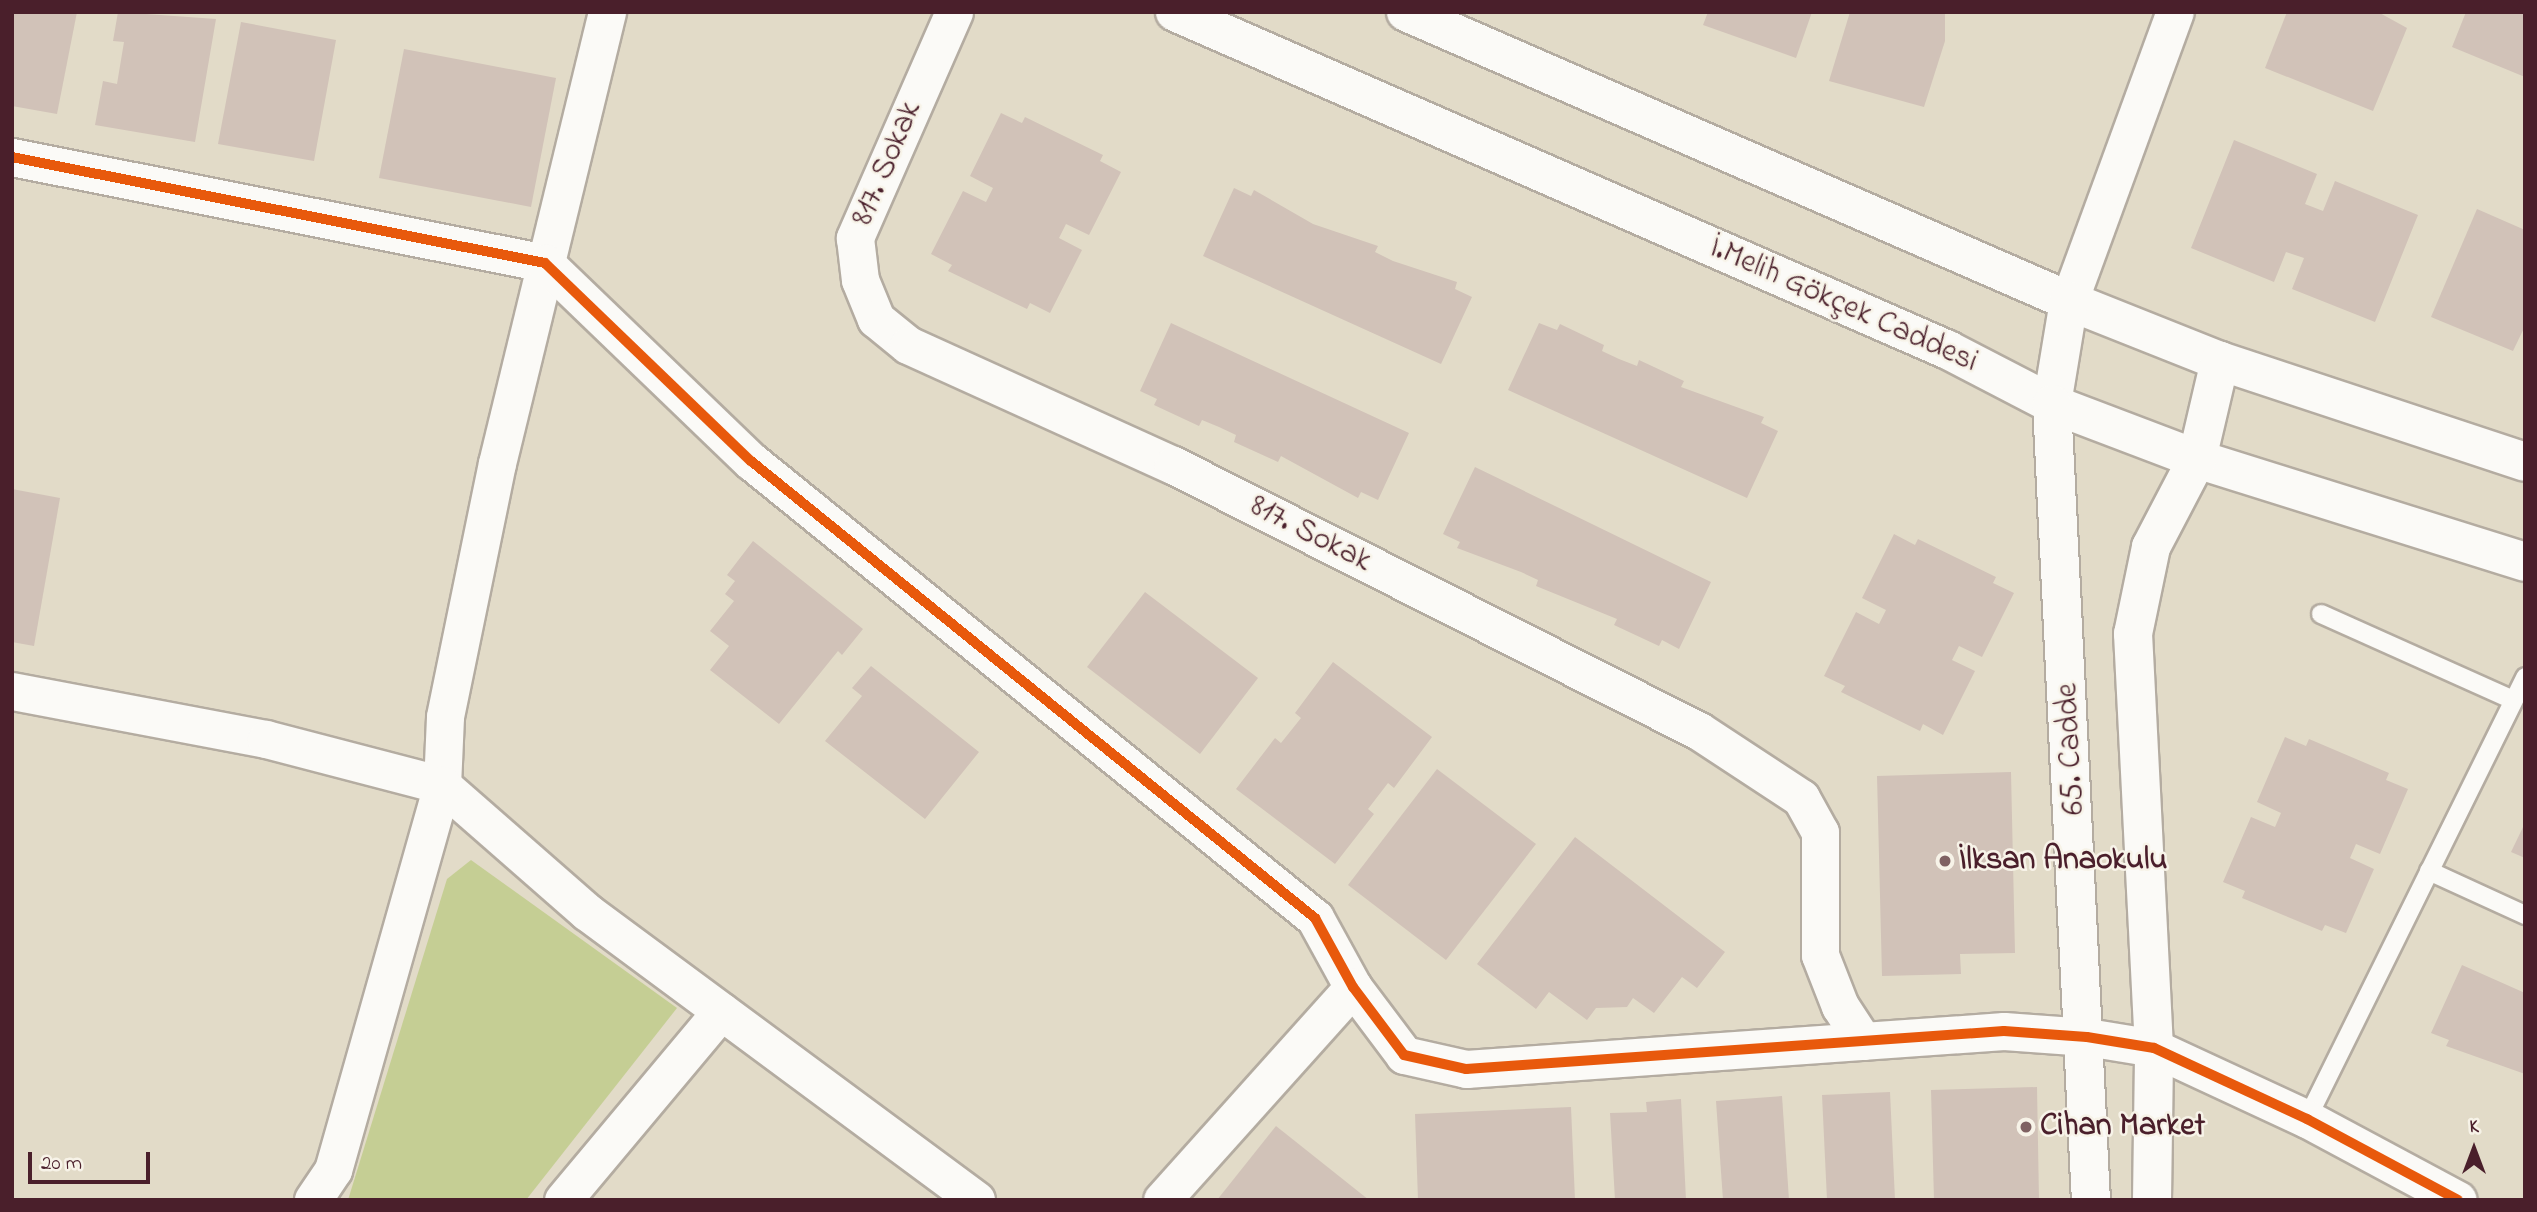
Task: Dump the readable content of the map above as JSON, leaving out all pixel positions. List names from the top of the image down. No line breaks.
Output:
{"streets":{"main road":["İ.Melih Gökçek Caddesi","65. Cadde"],"street":["817. Sokak"]},"crossings":[["İ.Melih Gökçek Caddesi","65. Cadde"]],"places":["İlksan Anaokulu","Cihan Market"],"scale_bar":"20 m","north":"top"}
